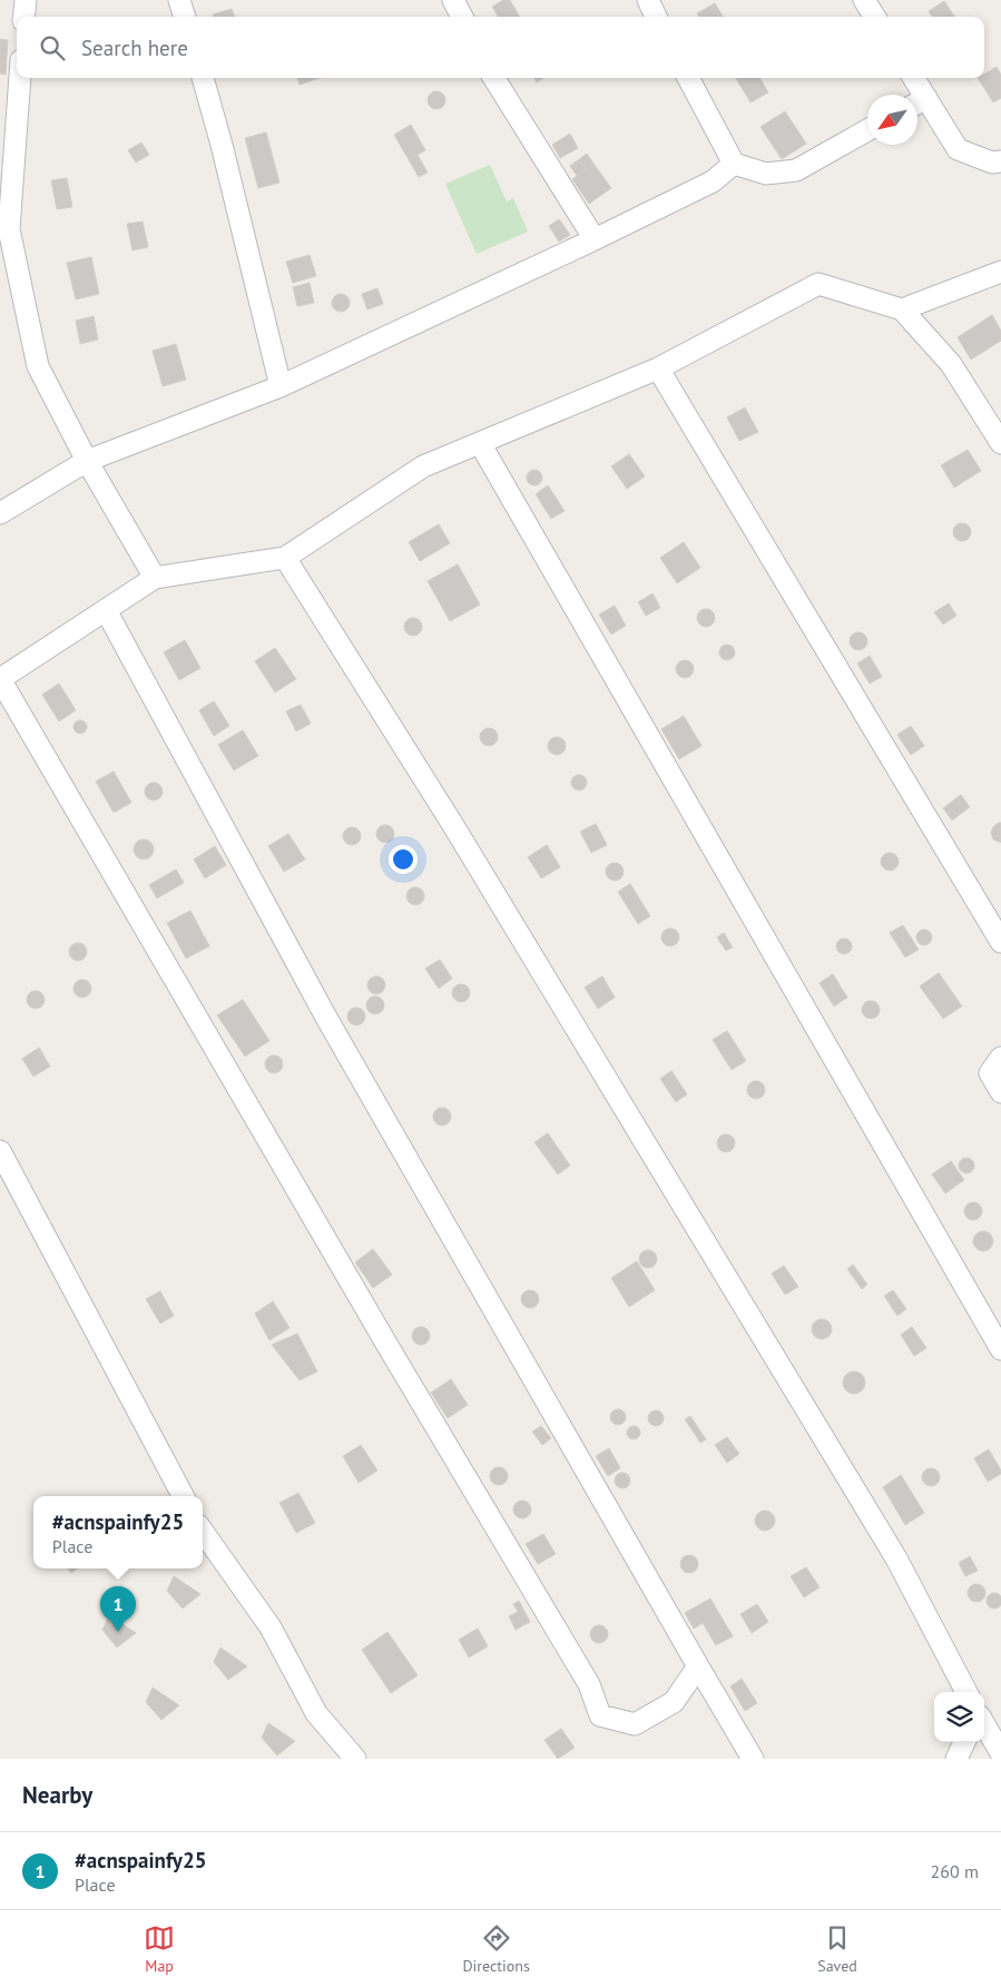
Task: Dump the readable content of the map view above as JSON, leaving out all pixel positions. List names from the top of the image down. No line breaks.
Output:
{"north":"bottom left","page":{"search":"Search here","popup":["#acnspainfy25","Place"],"pins":"1","heading":"Nearby","list":[{"mark":"1","name":"#acnspainfy25","note":"Place","value":"260 m"}],"nav":["Map","Directions","Saved"]}}
